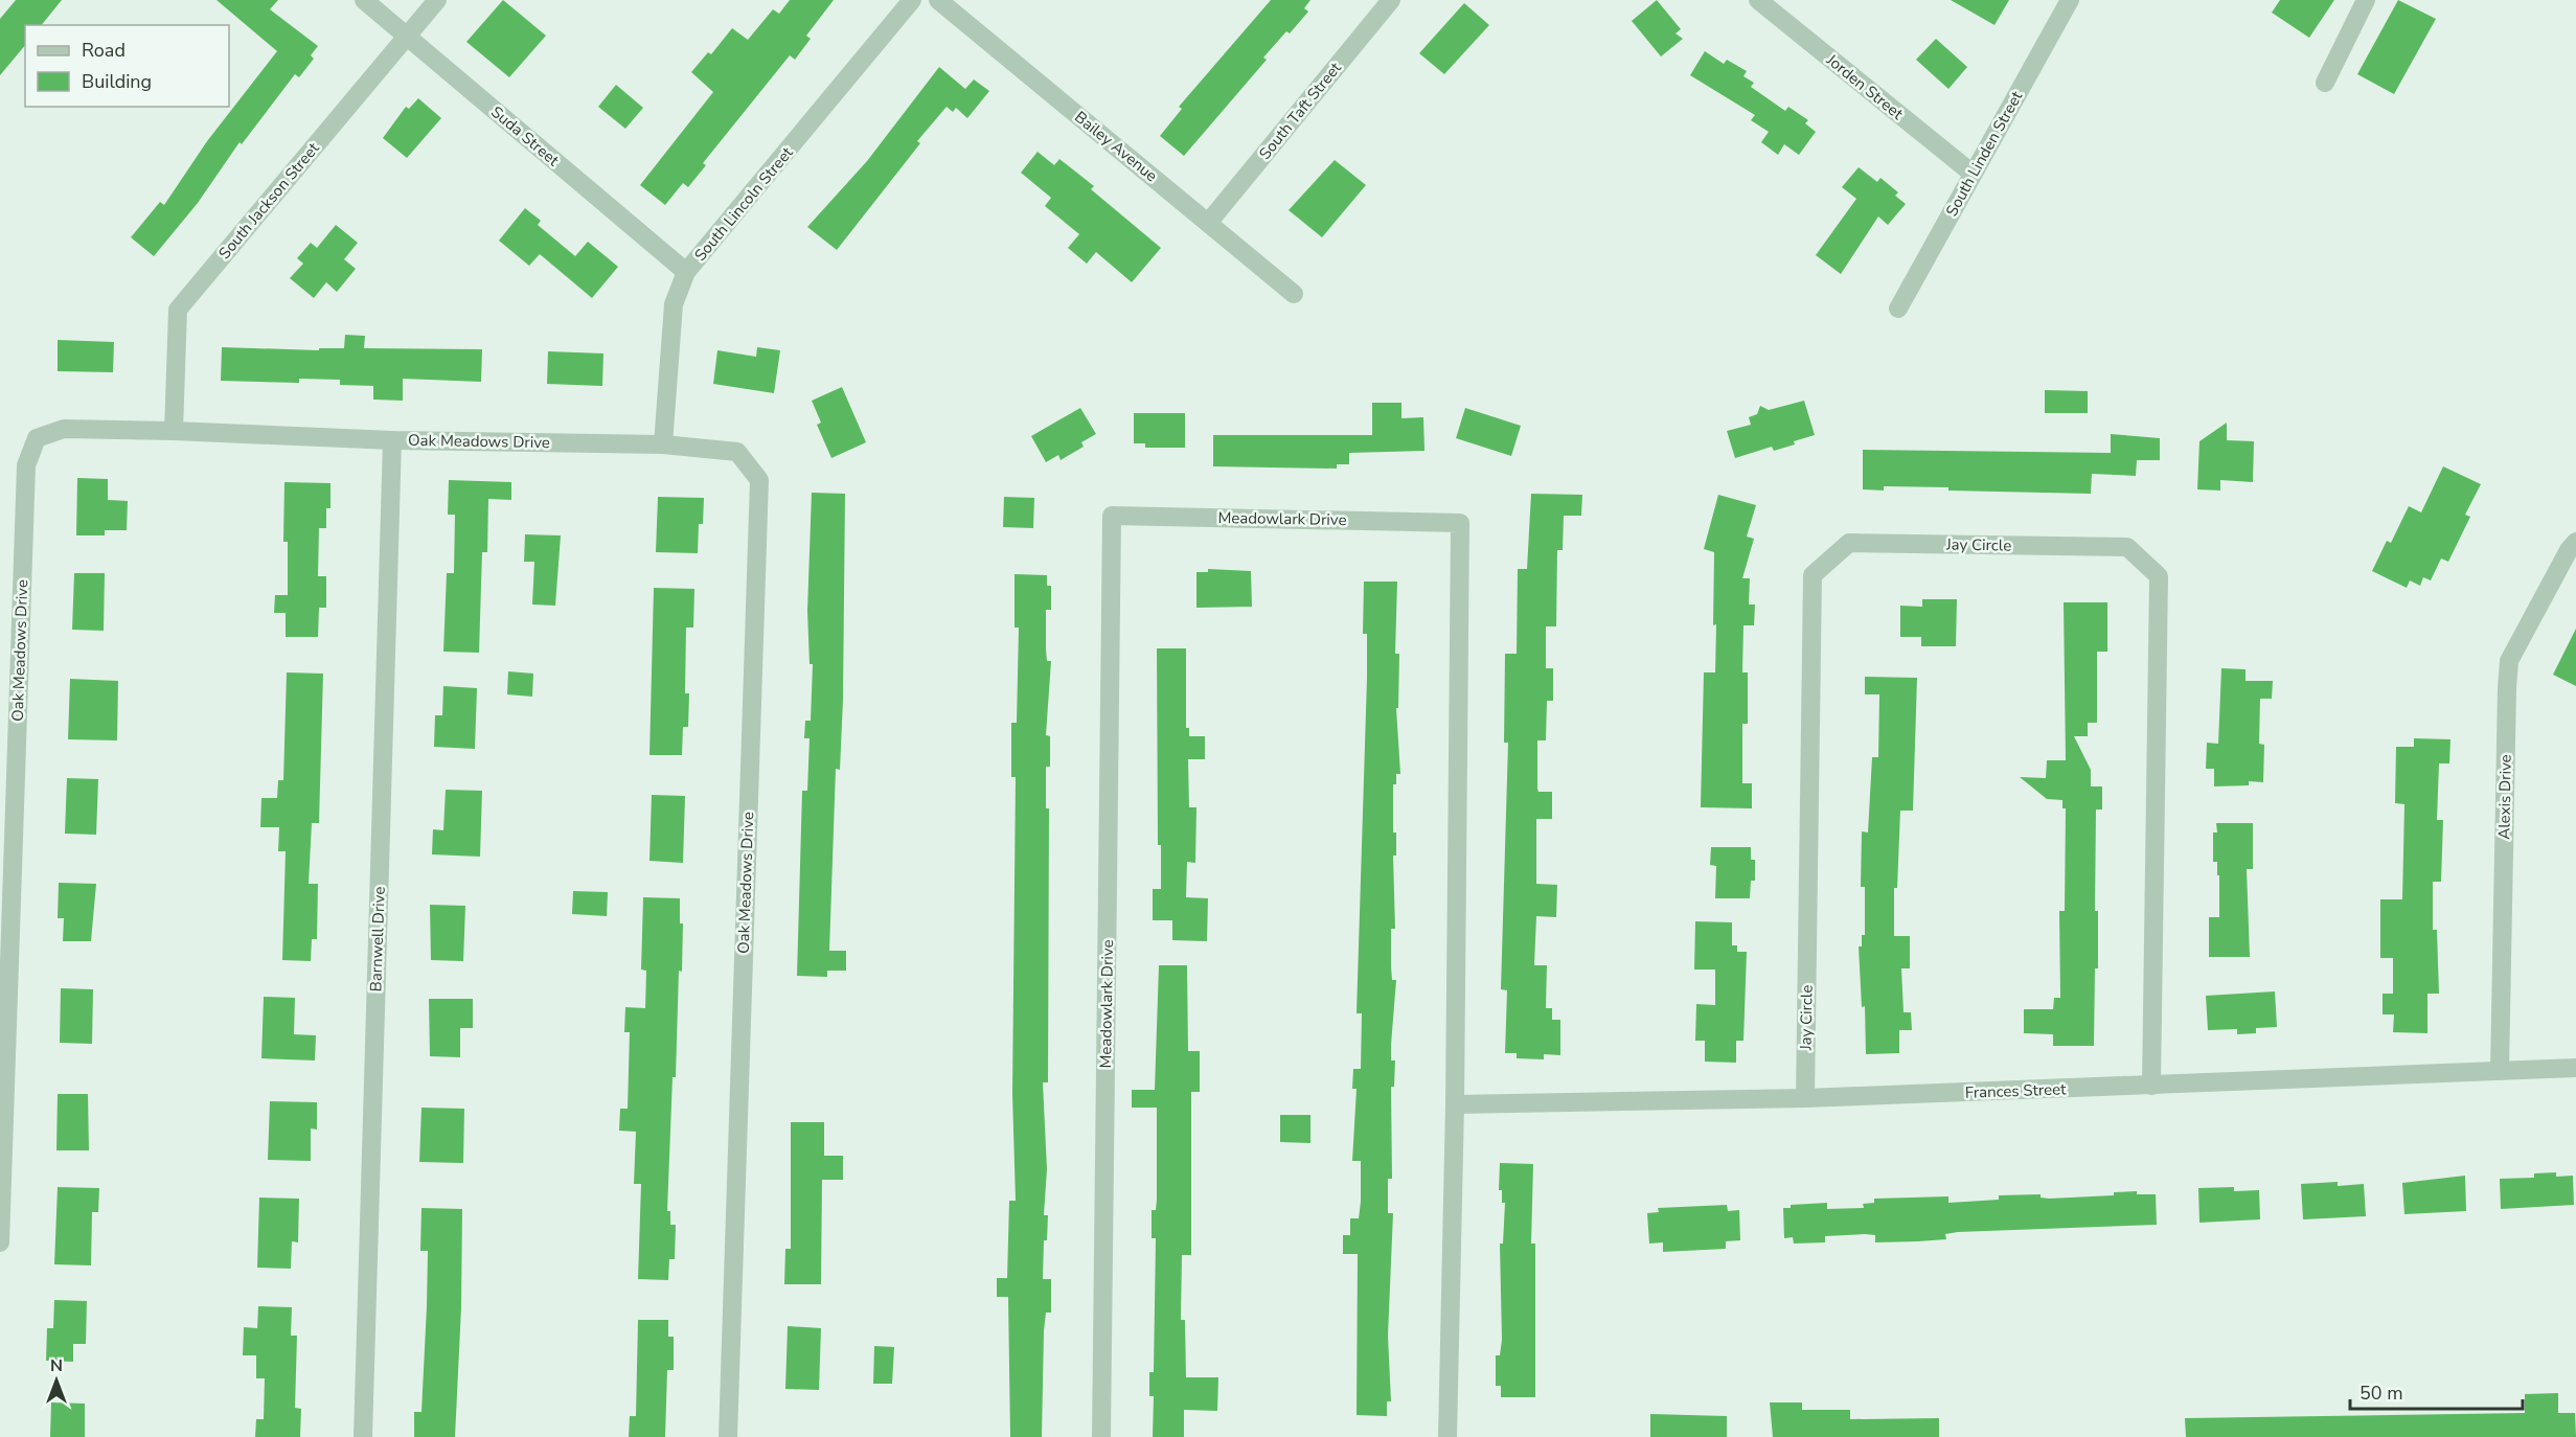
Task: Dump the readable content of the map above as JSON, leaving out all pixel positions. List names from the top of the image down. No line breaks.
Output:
{"streets":{"street":["Jorden Street","South Taft Street","Suda Street","Bailey Avenue","South Linden Street","South Jackson Street","South Lincoln Street","Oak Meadows Drive","Meadowlark Drive","Jay Circle","Alexis Drive","Barnwell Drive","Frances Street"]},"crossings":[["Jorden Street","South Linden Street"],["South Taft Street","Bailey Avenue"],["Suda Street","South Jackson Street"],["Suda Street","South Lincoln Street"],["South Jackson Street","Oak Meadows Drive"],["South Lincoln Street","Oak Meadows Drive"],["Oak Meadows Drive","Barnwell Drive"],["Meadowlark Drive","Frances Street"],["Jay Circle","Frances Street"],["Alexis Drive","Frances Street"]],"legend":["Road","Building"],"scale_bar":"50 m","north":"top"}
